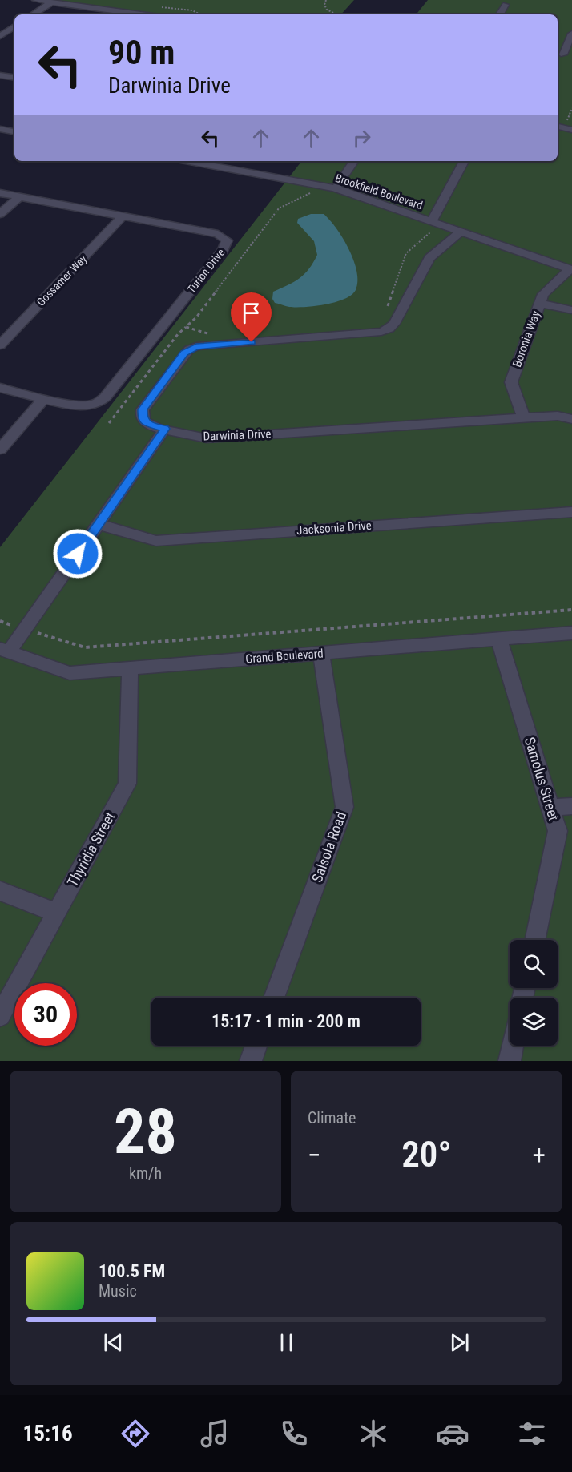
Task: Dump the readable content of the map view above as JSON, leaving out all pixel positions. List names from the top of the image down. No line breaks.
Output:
{"streets":{"street":["Brookfield Boulevard","Turion Drive","Gossamer Way","Boronia Way","Darwinia Drive","Jacksonia Drive","Grand Boulevard","Samolus Street","Salsola Road","Thyridia Street"]},"crossings":[["Brookfield Boulevard","Boronia Way"],["Brookfield Boulevard","Darwinia Drive"],["Turion Drive","Gossamer Way"],["Boronia Way","Darwinia Drive"],["Grand Boulevard","Samolus Street"],["Grand Boulevard","Salsola Road"],["Grand Boulevard","Thyridia Street"]],"page":{"turn":["90 m","Darwinia Drive"],"limit":"30","trip":"15:17 · 1 min · 200 m","tile":[["28","km/h"],"Climate"],"heat":["−","20°","+"],"song":["100.5 FM","Music"],"tabs":"15:16"}}
